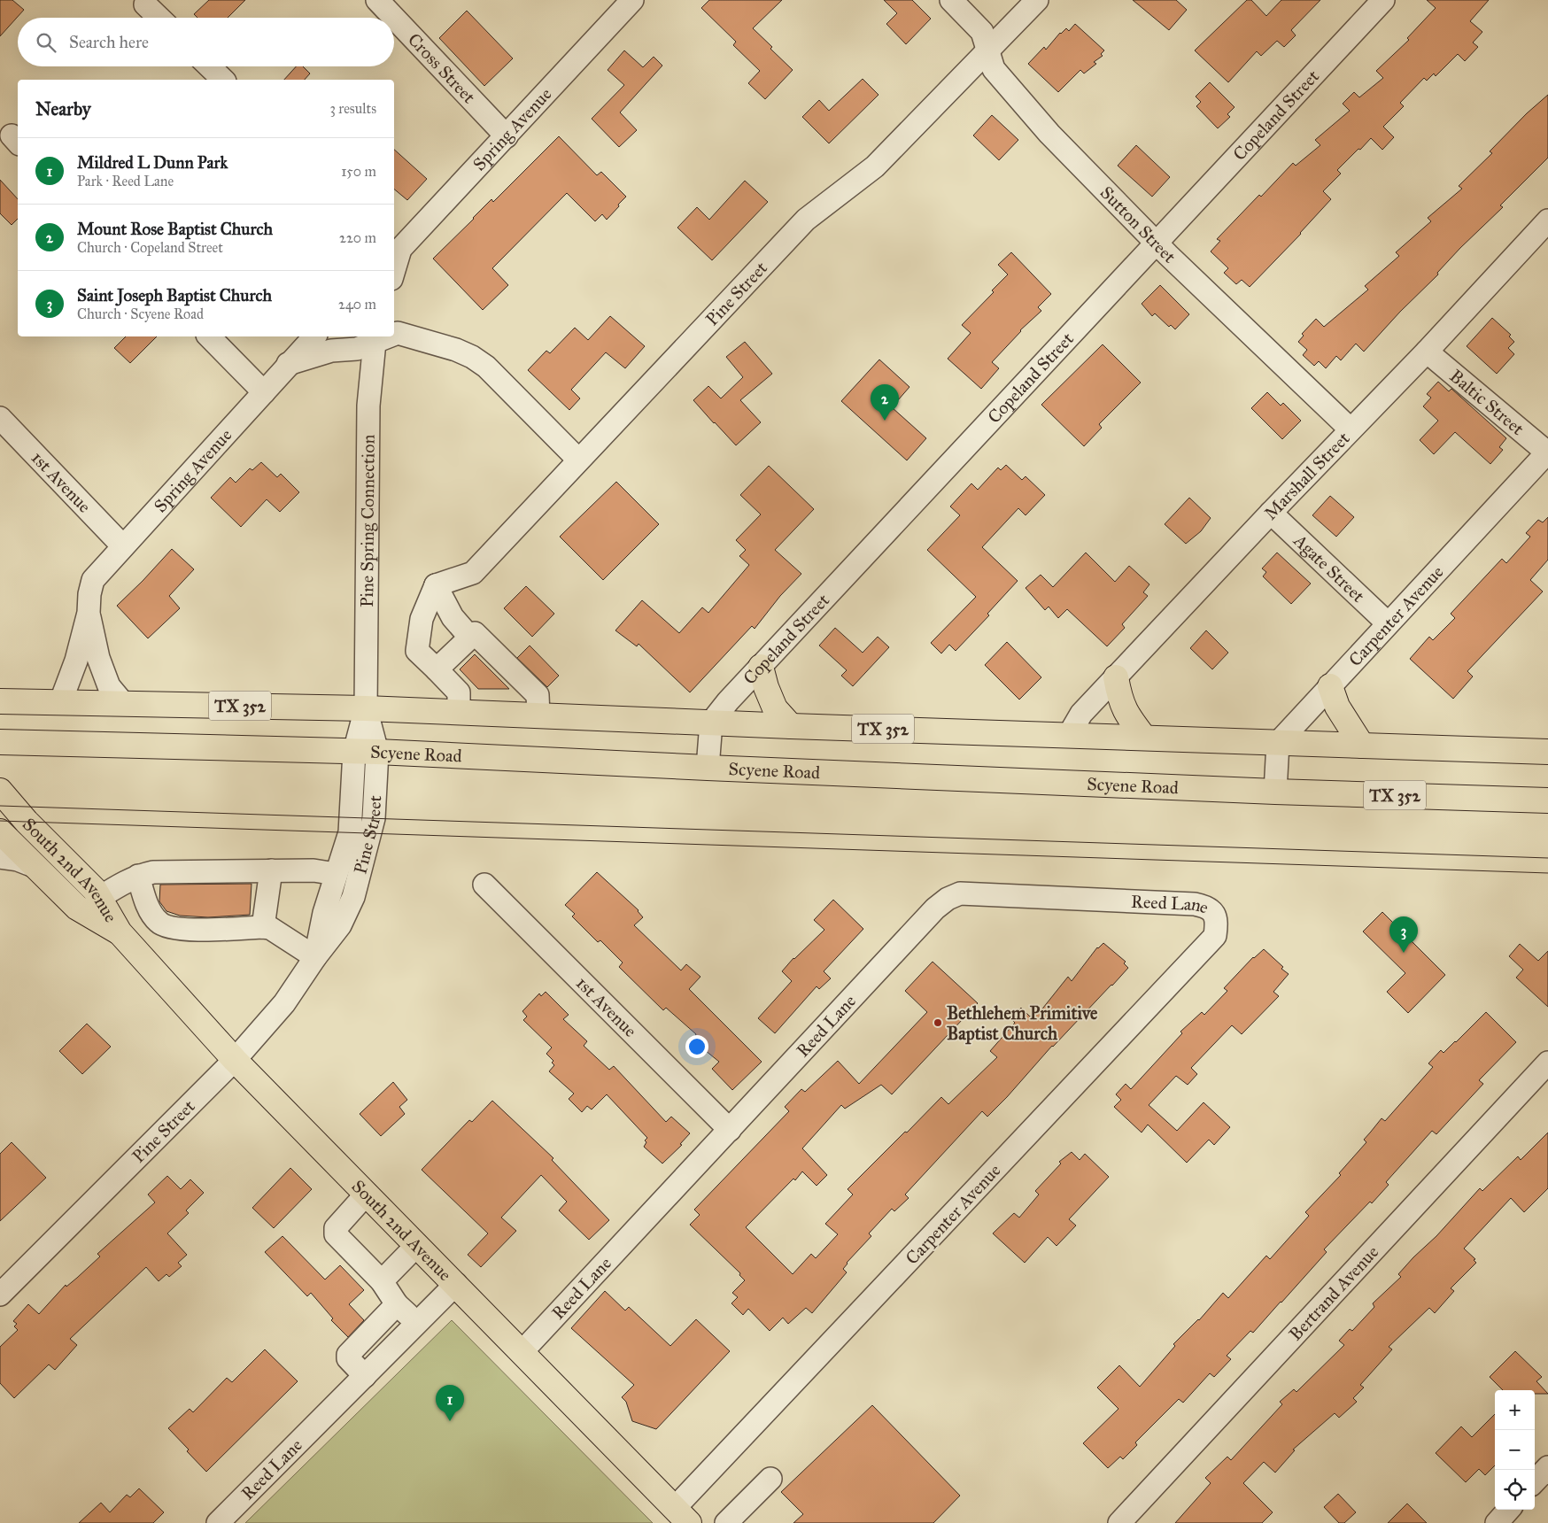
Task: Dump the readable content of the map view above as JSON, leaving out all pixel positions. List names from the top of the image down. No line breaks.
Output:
{"streets":{"main road":["TX 352","Scyene Road","South 2nd Avenue"],"street":["Cross Street","Copeland Street","Spring Avenue","Sutton Street","Pine Street","Baltic Street","Marshall Street","1st Avenue","Pine Spring Connection","Agate Street","Carpenter Avenue","Reed Lane","Bertrand Avenue"]},"crossings":[["Cross Street","Spring Avenue"],["Copeland Street","Sutton Street"],["Copeland Street","TX 352"],["Spring Avenue","1st Avenue"],["Spring Avenue","TX 352"],["Sutton Street","Pine Street"],["Sutton Street","Marshall Street"],["Pine Street","Pine Spring Connection"],["Pine Street","Scyene Road"],["Pine Street","South 2nd Avenue"],["Baltic Street","Marshall Street"],["Baltic Street","Carpenter Avenue"],["Marshall Street","Agate Street"],["Marshall Street","TX 352"],["1st Avenue","Reed Lane"],["Pine Spring Connection","TX 352"],["Pine Spring Connection","Scyene Road"],["Agate Street","Carpenter Avenue"],["Carpenter Avenue","TX 352"],["Carpenter Avenue","South 2nd Avenue"],["Carpenter Avenue","Reed Lane"],["South 2nd Avenue","Reed Lane"]],"places":["Bethlehem Primitive Baptist Church"],"page":{"search":"Search here","heading":["Nearby","3 results"],"list":[{"mark":"1","name":"Mildred L Dunn Park","note":"Park · Reed Lane","value":"150 m"},{"mark":"2","name":"Mount Rose Baptist Church","note":"Church · Copeland Street","value":"220 m"},{"mark":"3","name":"Saint Joseph Baptist Church","note":"Church · Scyene Road","value":"240 m"}],"pins":["2","3","1"],"map_buttons":["+","−"]}}
